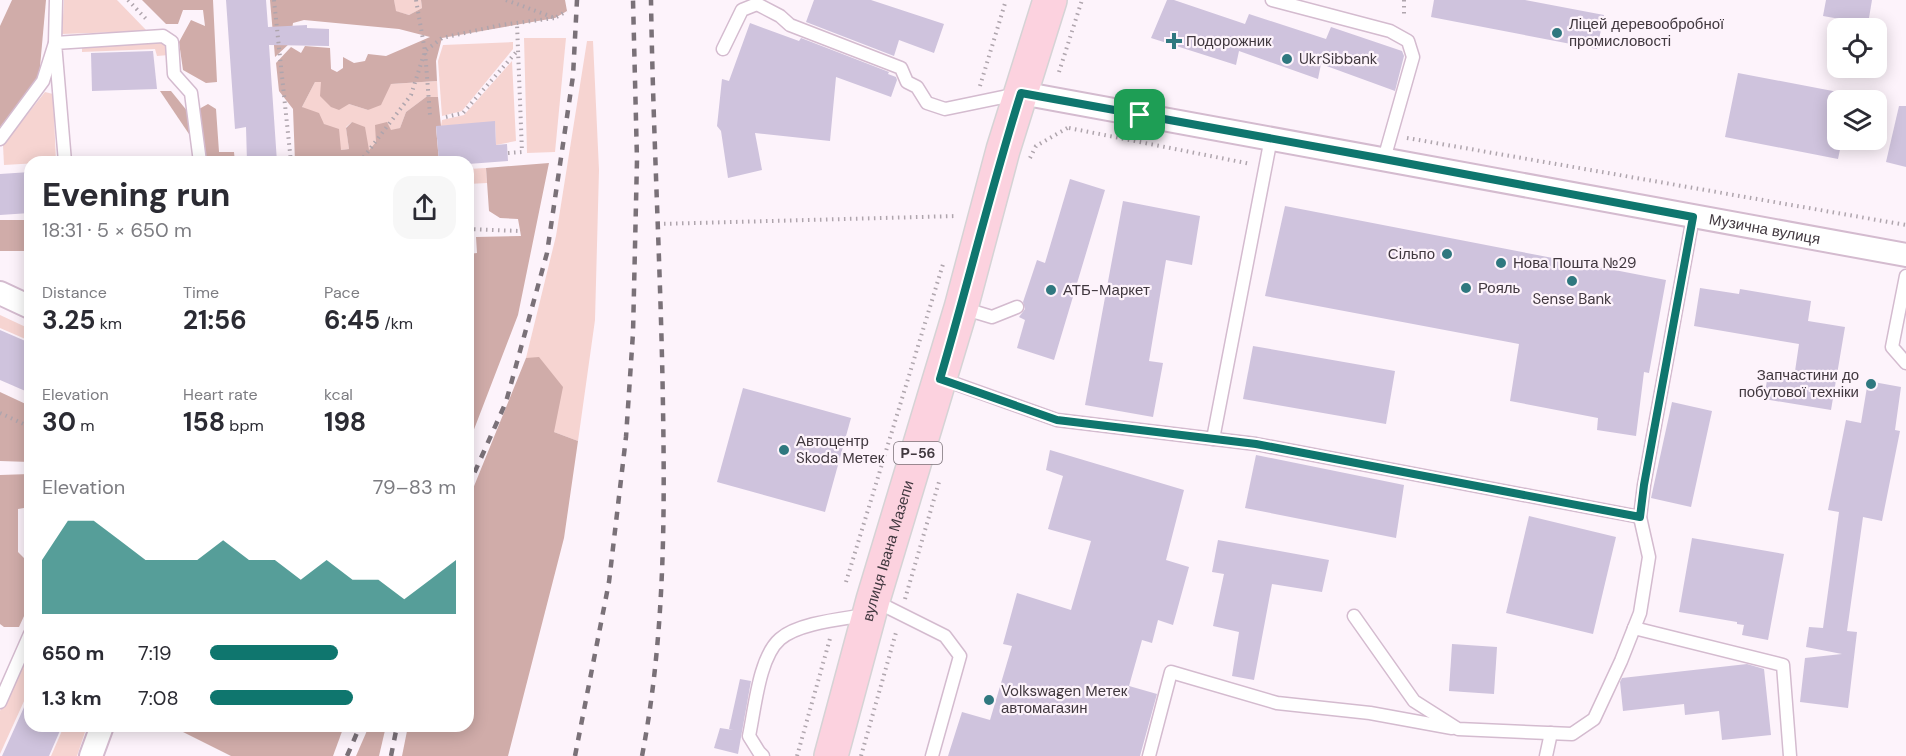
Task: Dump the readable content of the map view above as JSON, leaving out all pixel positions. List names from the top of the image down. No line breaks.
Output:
{"streets":{"main road":["Р-56","вулиця Івана Мазепи"],"street":["Музична вулиця"]},"crossings":[["Музична вулиця","вулиця Івана Мазепи"]],"places":{"other":["Ліцей деревообробної промисловості","UkrSibbank","Сільпо","Нова Пошта №29","Sense Bank","Рояль","АТБ-Маркет","Запчастини до побутової техніки","Автоцентр Skoda Метек","Volkswagen Метек автомагазин"],"health":["Подорожник"]},"page":{"heading":["Evening run","18:31 · 5 × 650 m"],"stats":[["Distance","3.25 km"],["Time","21:56"],["Pace","6:45 /km"],["Elevation","30 m"],["Heart rate","158 bpm"],["kcal","198"]],"chart":["Elevation","79–83 m"],"list":[{"name":"650 m","note":"7:19"},{"name":"1.3 km","note":"7:08"}]}}
